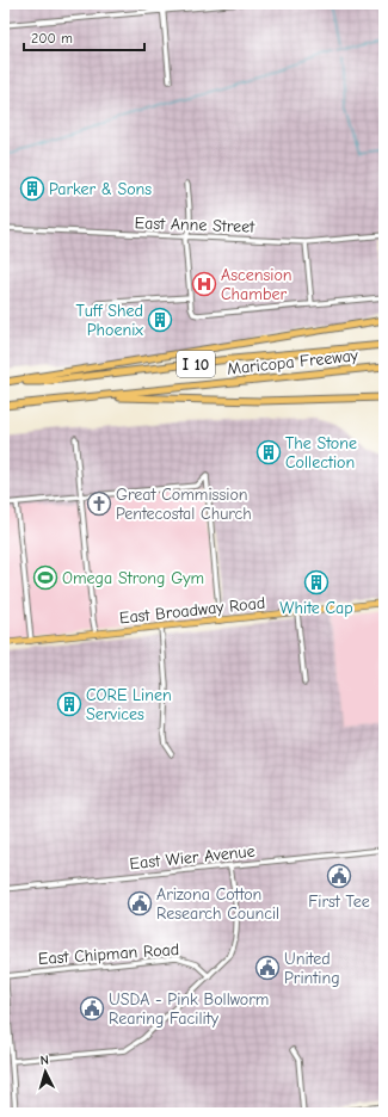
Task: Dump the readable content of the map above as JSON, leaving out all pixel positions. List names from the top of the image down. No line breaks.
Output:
{"streets":{"highway":["Maricopa Freeway","I 10"],"main road":["East Broadway Road"],"street":["East Anne Street","East Wier Avenue","East Chipman Road"]},"places":{"building":["Parker & Sons","Tuff Shed Phoenix","The Stone Collection","White Cap","CORE Linen Services"],"hospital":["Ascension Chamber"],"church":["Great Commission Pentecostal Church"],"sports":["Omega Strong Gym"],"public building":["First Tee","Arizona Cotton Research Council","United Printing","USDA - Pink Bollworm Rearing Facility"]},"scale_bar":"200 m","north":"top"}
